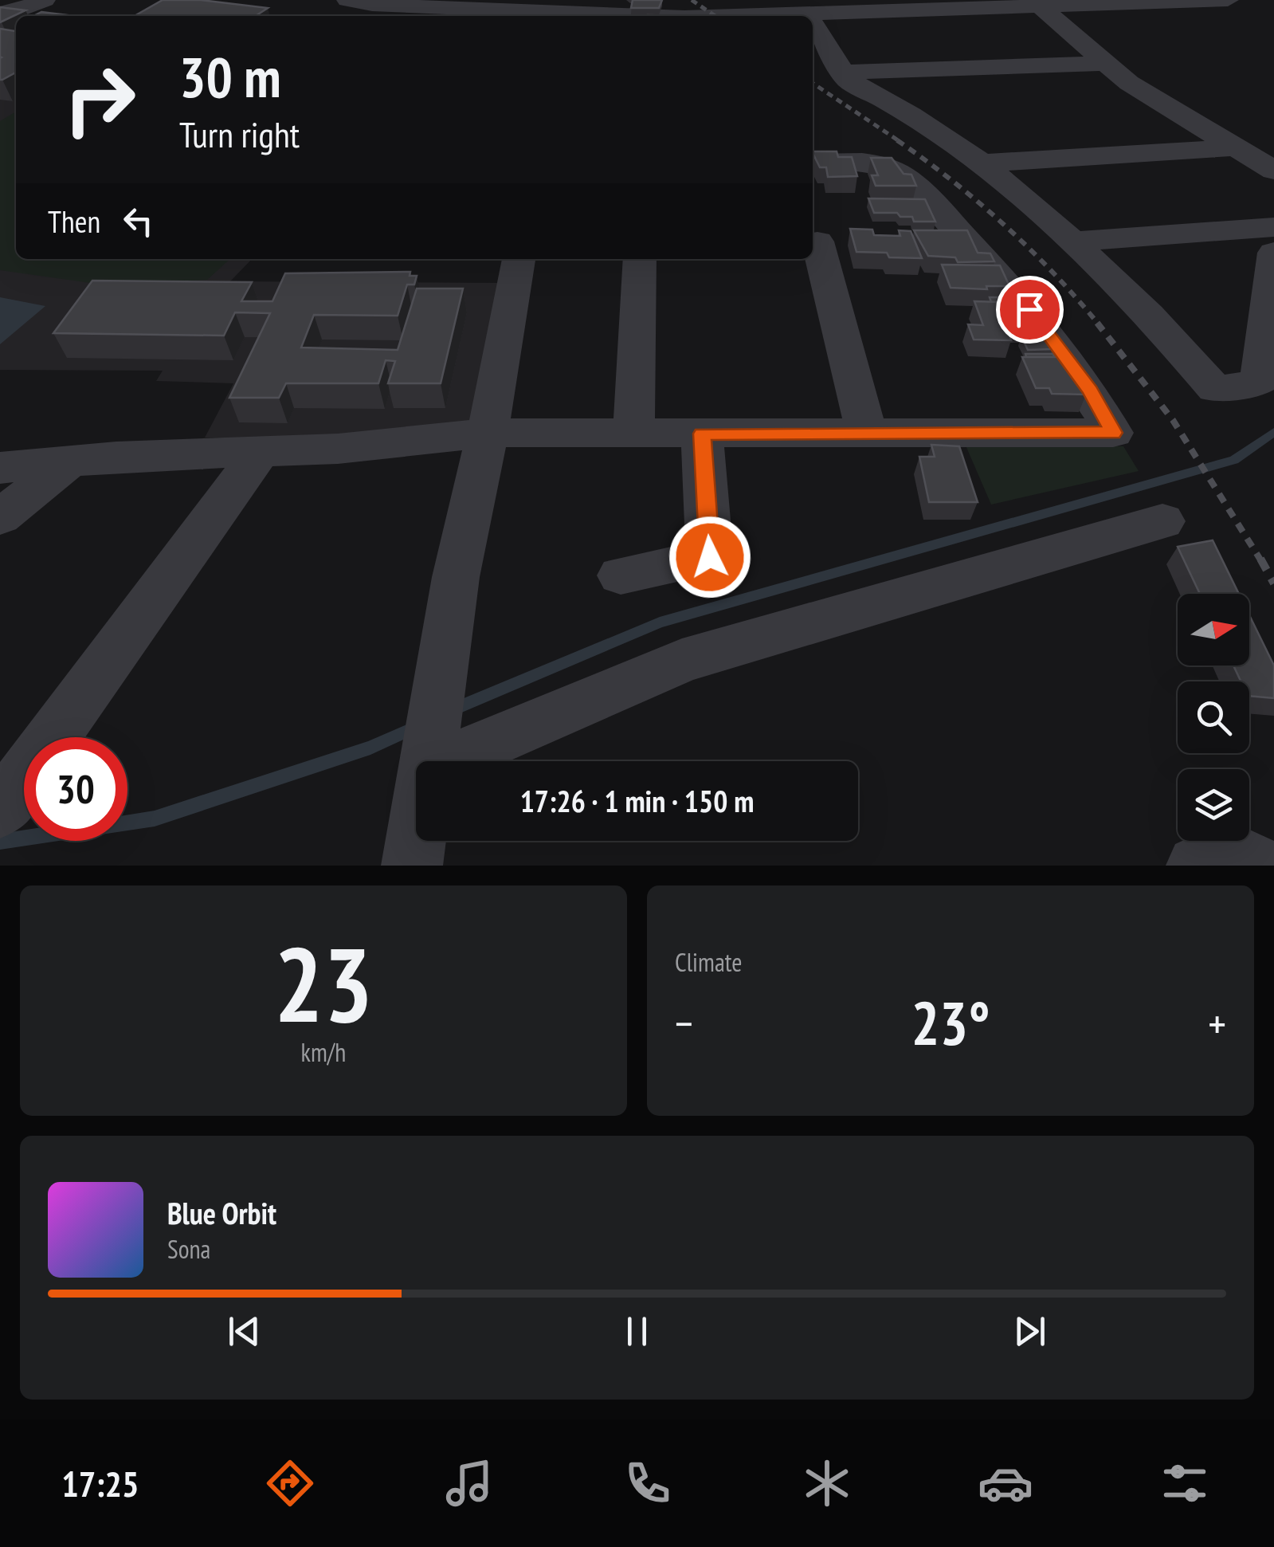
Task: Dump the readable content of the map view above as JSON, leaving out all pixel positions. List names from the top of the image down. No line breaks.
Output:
{"north":"right","page":{"turn":["30 m","Turn right"],"then":"Then","limit":"30","trip":"17:26 · 1 min · 150 m","tile":[["23","km/h"],"Climate"],"heat":["−","23°","+"],"song":["Blue Orbit","Sona"],"tabs":"17:25"}}
